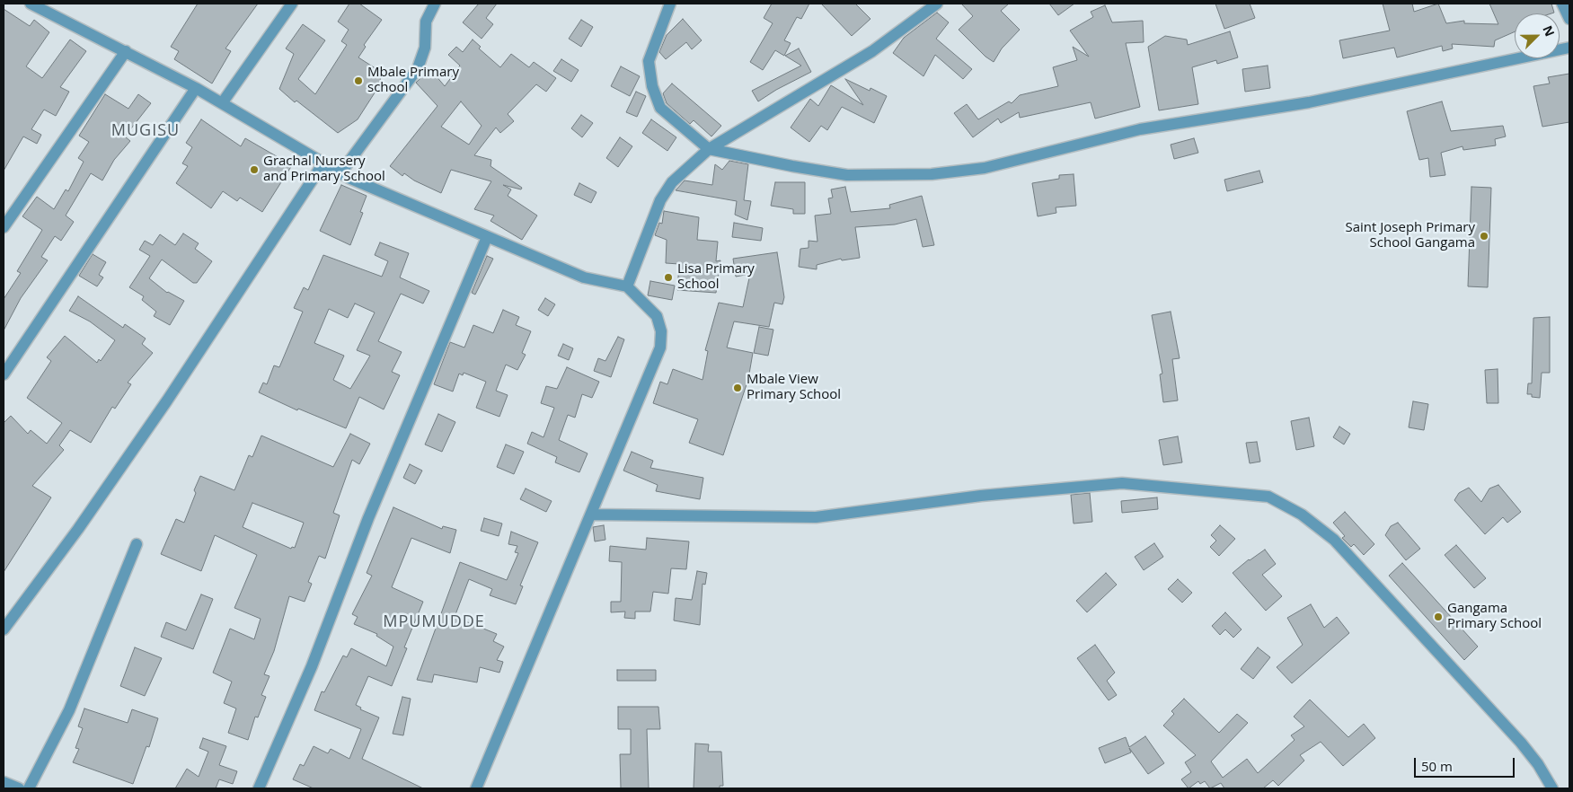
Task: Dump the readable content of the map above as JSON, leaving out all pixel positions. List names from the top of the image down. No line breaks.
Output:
{"districts":["MUGISU","MPUMUDDE"],"places":["Mbale Primary school","Grachal Nursery and Primary School","Saint Joseph Primary School Gangama","Lisa Primary School","Mbale View Primary School","Gangama Primary School"],"scale_bar":"50 m","north":"top right"}
